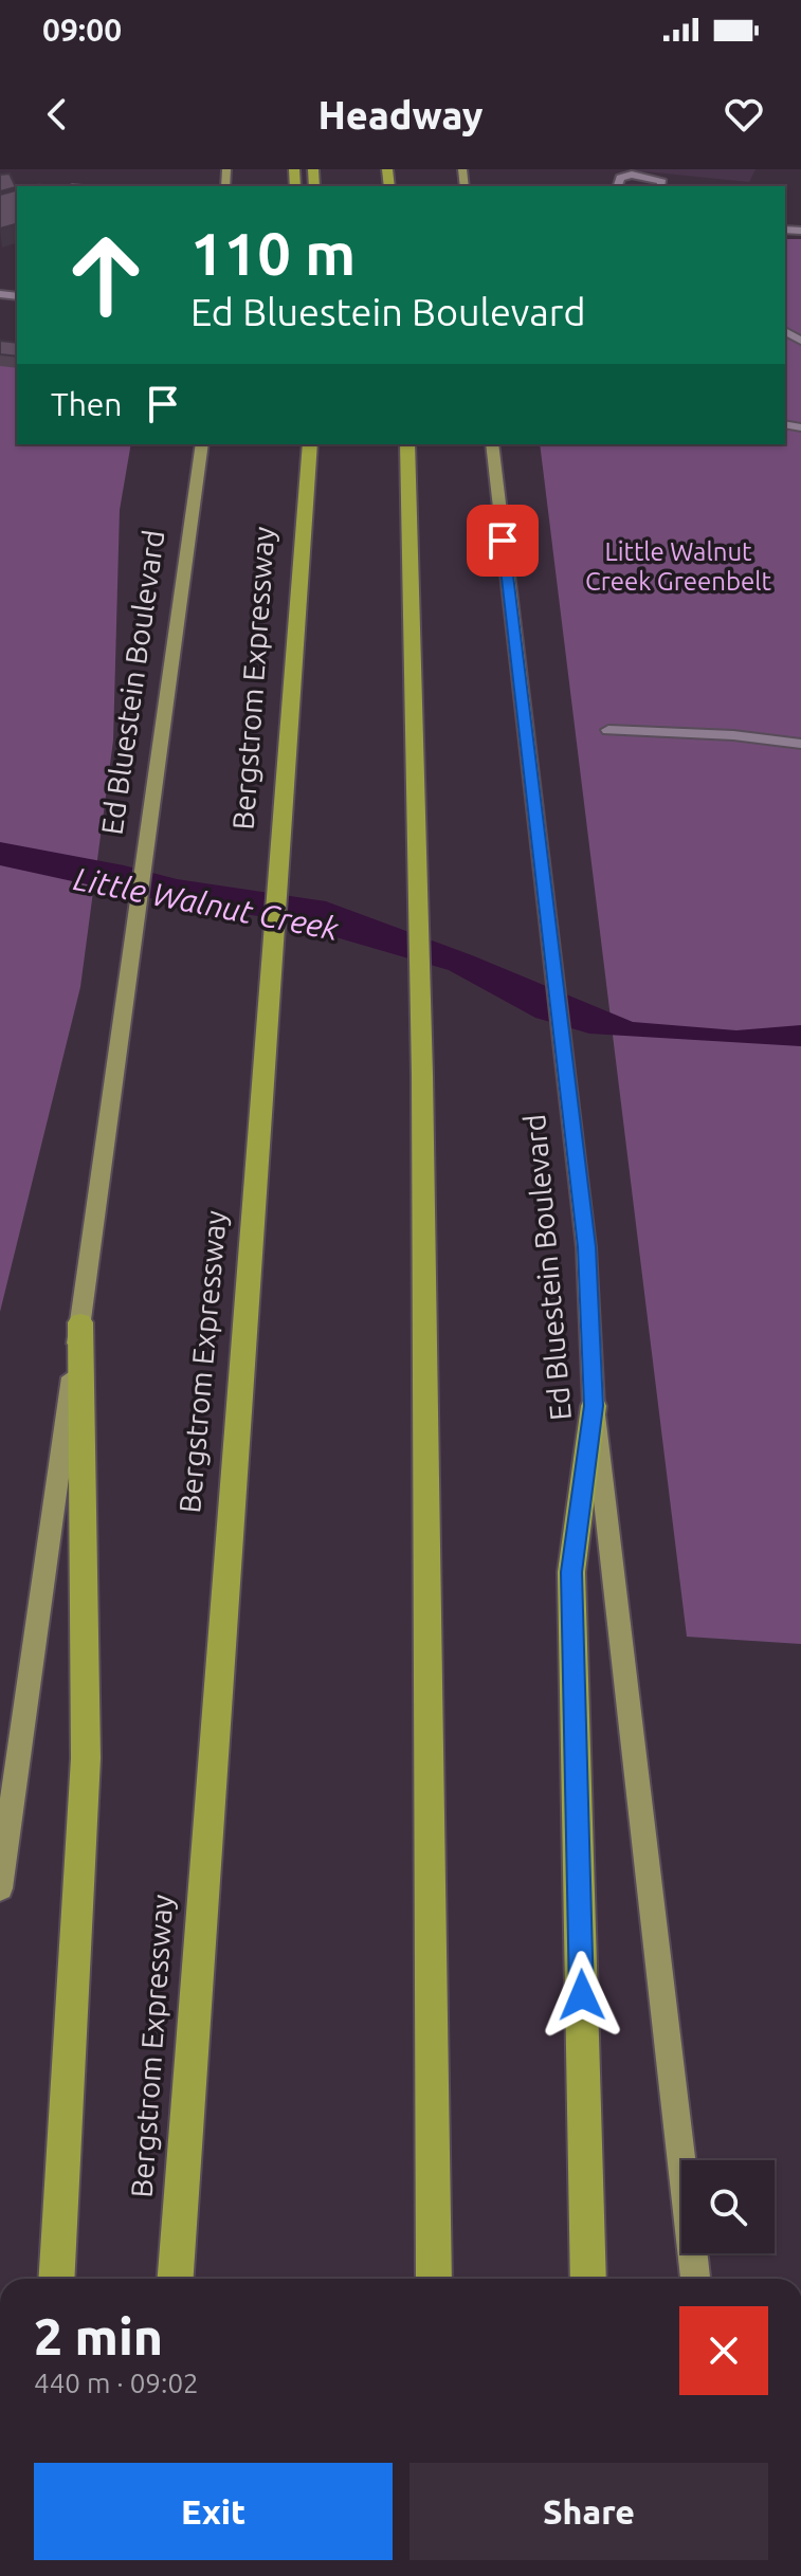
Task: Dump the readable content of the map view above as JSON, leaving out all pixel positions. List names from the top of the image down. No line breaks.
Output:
{"streets":{"highway":["Bergstrom Expressway"],"main road":["Ed Bluestein Boulevard"]},"water":["Little Walnut Creek"],"parks":["Little Walnut Creek Greenbelt"],"page":{"status":"09:00","header":"Headway","turn":["110 m","Ed Bluestein Boulevard"],"then":"Then","heading":["2 min","440 m · 09:02"],"buttons":["Exit","Share"]}}
